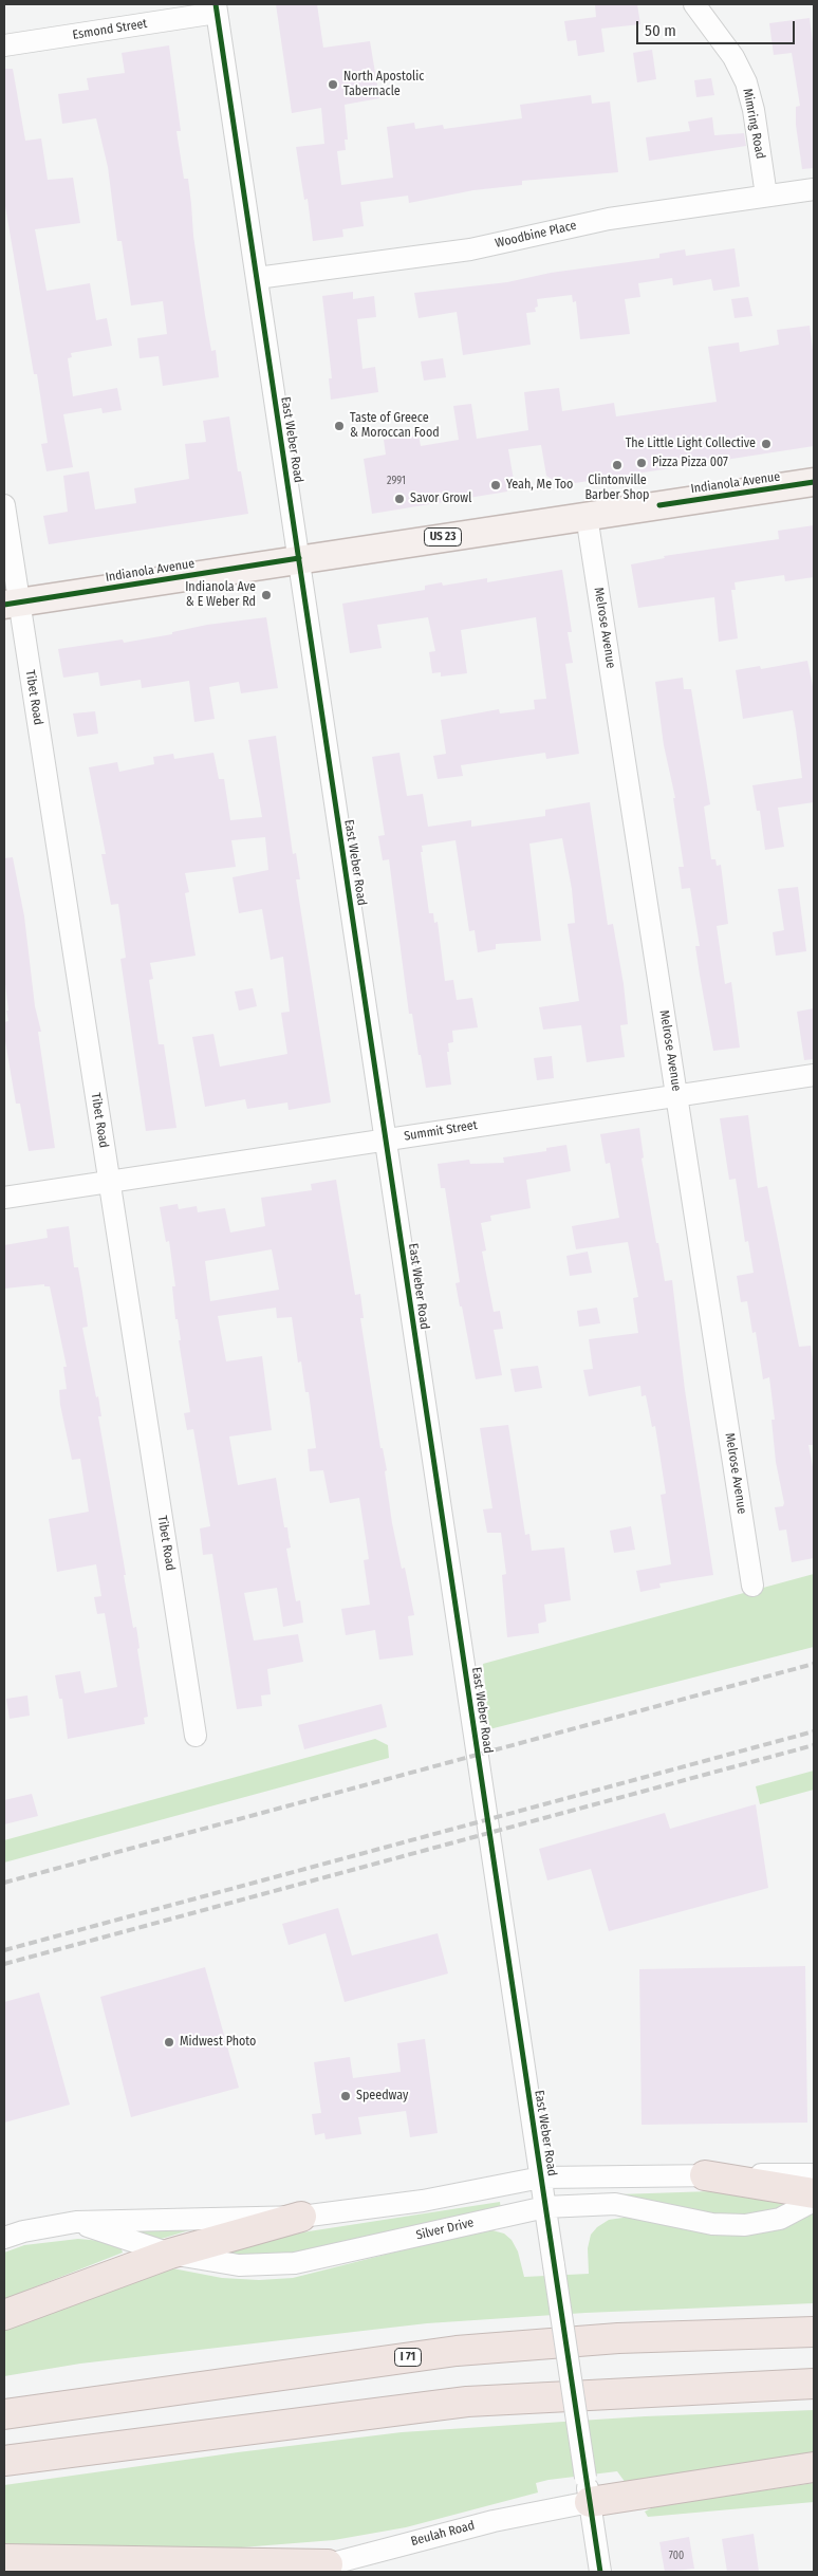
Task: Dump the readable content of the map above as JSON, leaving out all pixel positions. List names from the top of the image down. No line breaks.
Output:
{"streets":{"highway":["I 71"],"main road":["Indianola Avenue","US 23"],"street":["Esmond Street","Mimring Road","Woodbine Place","East Weber Road","Melrose Avenue","Tibet Road","Summit Street","Silver Drive","Beulah Road"]},"crossings":[["Esmond Street","East Weber Road"],["Mimring Road","Woodbine Place"],["Woodbine Place","East Weber Road"],["East Weber Road","Indianola Avenue"],["East Weber Road","Summit Street"],["East Weber Road","Silver Drive"],["East Weber Road","Beulah Road"],["Indianola Avenue","Melrose Avenue"],["Indianola Avenue","Tibet Road"],["Melrose Avenue","Summit Street"],["Tibet Road","Summit Street"]],"places":["North Apostolic Tabernacle","Taste of Greece & Moroccan Food","The Little Light Collective","Pizza Pizza 007","Clintonville Barber Shop","Yeah, Me Too","Savor Growl","Indianola Ave & E Weber Rd","Midwest Photo","Speedway"],"house_numbers":["2991","700"],"scale_bar":"50 m"}
